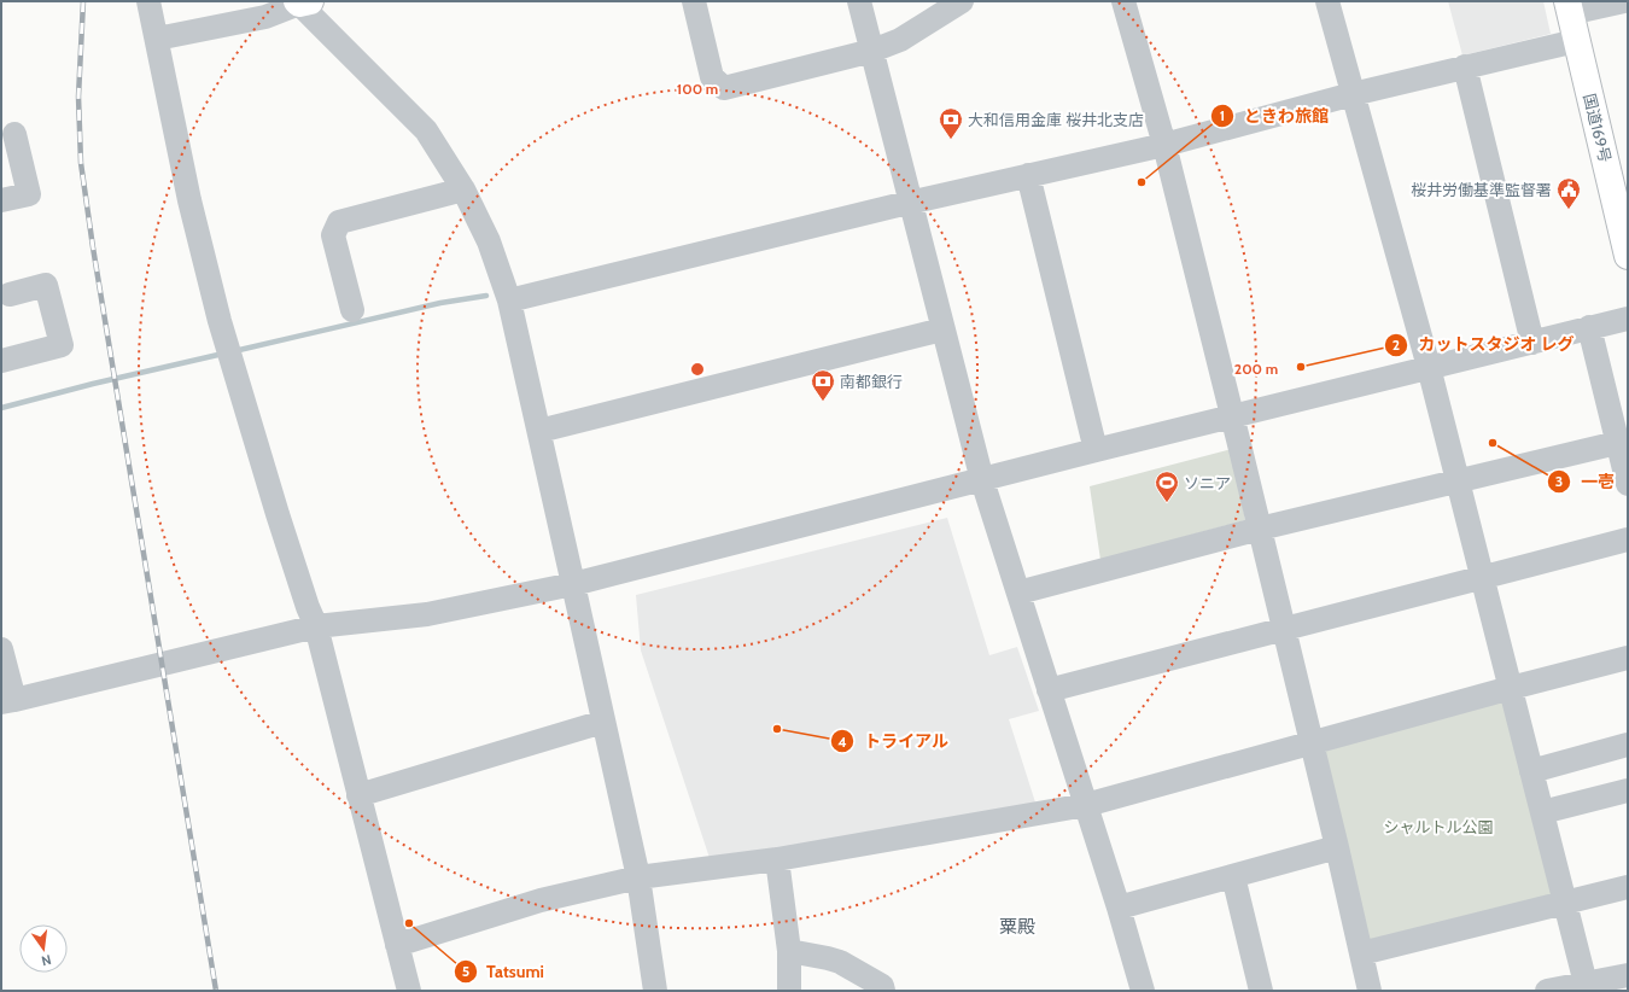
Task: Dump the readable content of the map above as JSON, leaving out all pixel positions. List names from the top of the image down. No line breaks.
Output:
{"streets":{"highway":["国道169号"]},"districts":["粟殿"],"parks":["シャルトル公園"],"places":{"bank":["大和信用金庫 桜井北支店","南都銀行"],"other":["ときわ旅館","カットスタジオ レグ","一壱","トライアル","Tatsumi"],"public building":["桜井労働基準監督署"],"sports":["ソニア"]},"north":"bottom","rings":["100 m","200 m"]}
